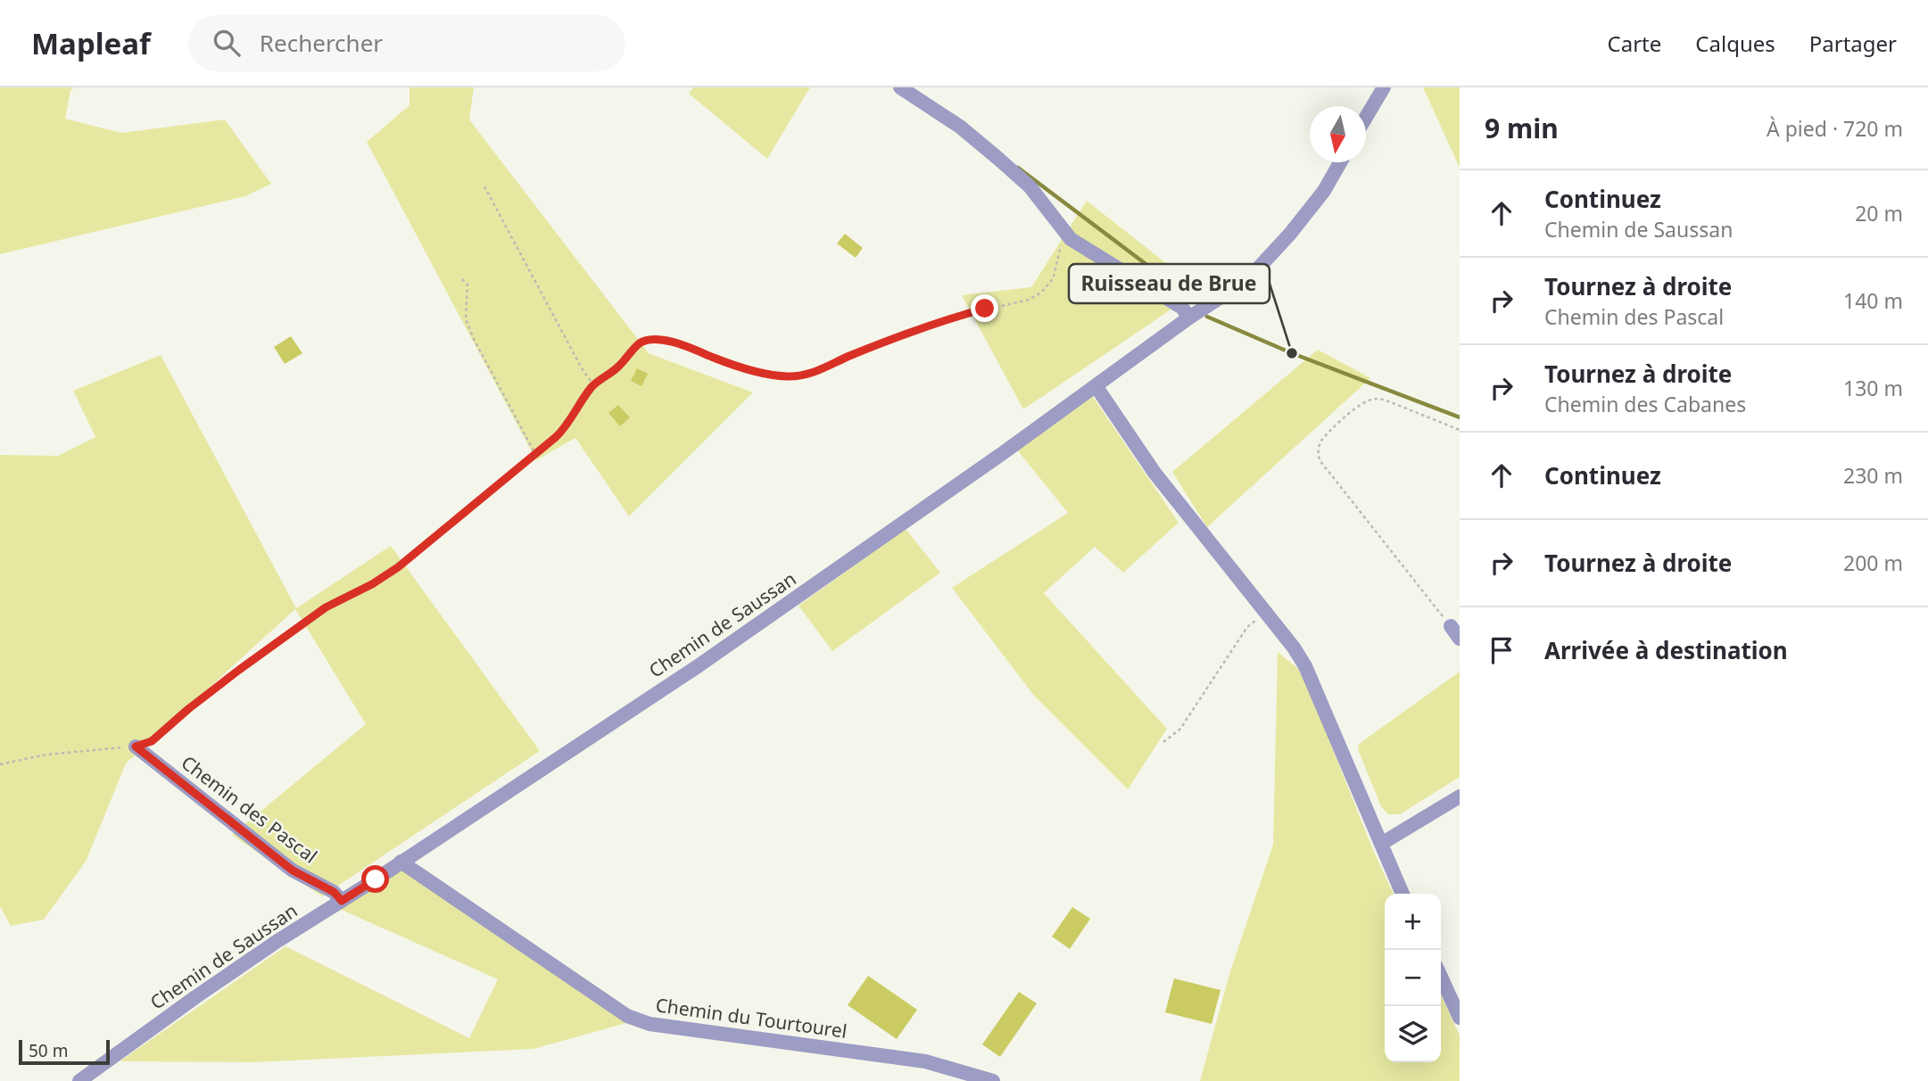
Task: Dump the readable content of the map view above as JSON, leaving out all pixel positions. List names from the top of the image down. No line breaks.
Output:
{"streets":{"street":["Chemin de Saussan","Chemin des Pascal","Chemin du Tourtourel"]},"crossings":[["Chemin de Saussan","Chemin des Pascal"],["Chemin de Saussan","Chemin du Tourtourel"]],"places":["Ruisseau de Brue"],"scale_bar":"50 m","north":"bottom","page":{"header":"Mapleaf","search":"Rechercher","nav":["Carte","Calques","Partager"],"heading":["9 min","À pied · 720 m"],"list":[["Continuez","Chemin de Saussan","20 m"],["Tournez à droite","Chemin des Pascal","140 m"],["Tournez à droite","Chemin des Cabanes","130 m"],["Continuez","230 m"],["Tournez à droite","200 m"],"Arrivée à destination"],"map_buttons":["+","−"],"scale":"50 m"}}
